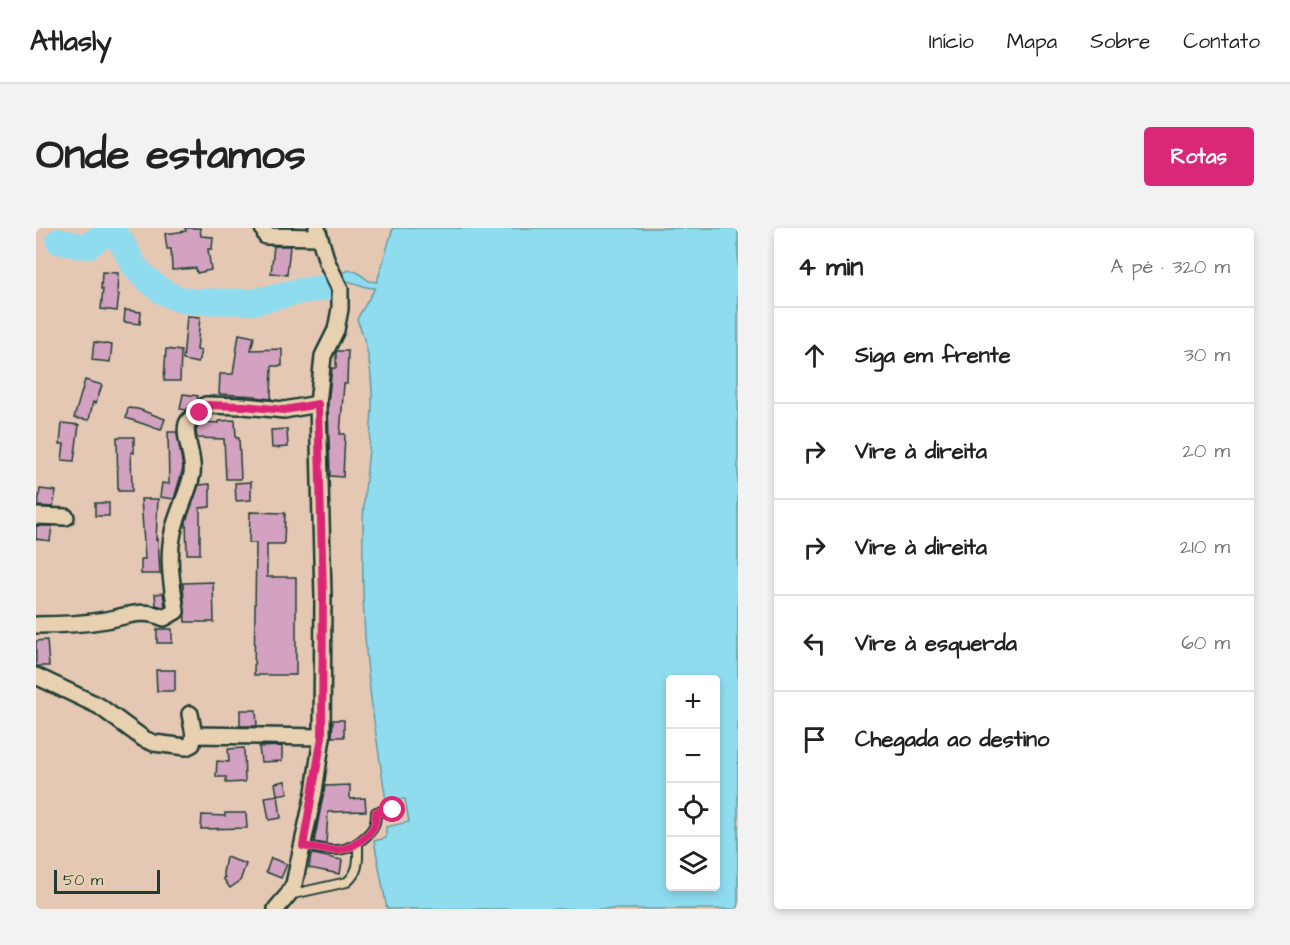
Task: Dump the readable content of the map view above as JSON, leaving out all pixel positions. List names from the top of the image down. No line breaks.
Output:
{"scale_bar":"50 m","page":{"header":"Atlasly","nav":["Início","Mapa","Sobre","Contato"],"title":"Onde estamos","buttons":"Rotas","heading":["4 min","A pé · 320 m"],"list":[["Siga em frente","30 m"],["Vire à direita","20 m"],["Vire à direita","210 m"],["Vire à esquerda","60 m"],"Chegada ao destino"],"map_buttons":["+","−"],"scale":"50 m"}}
